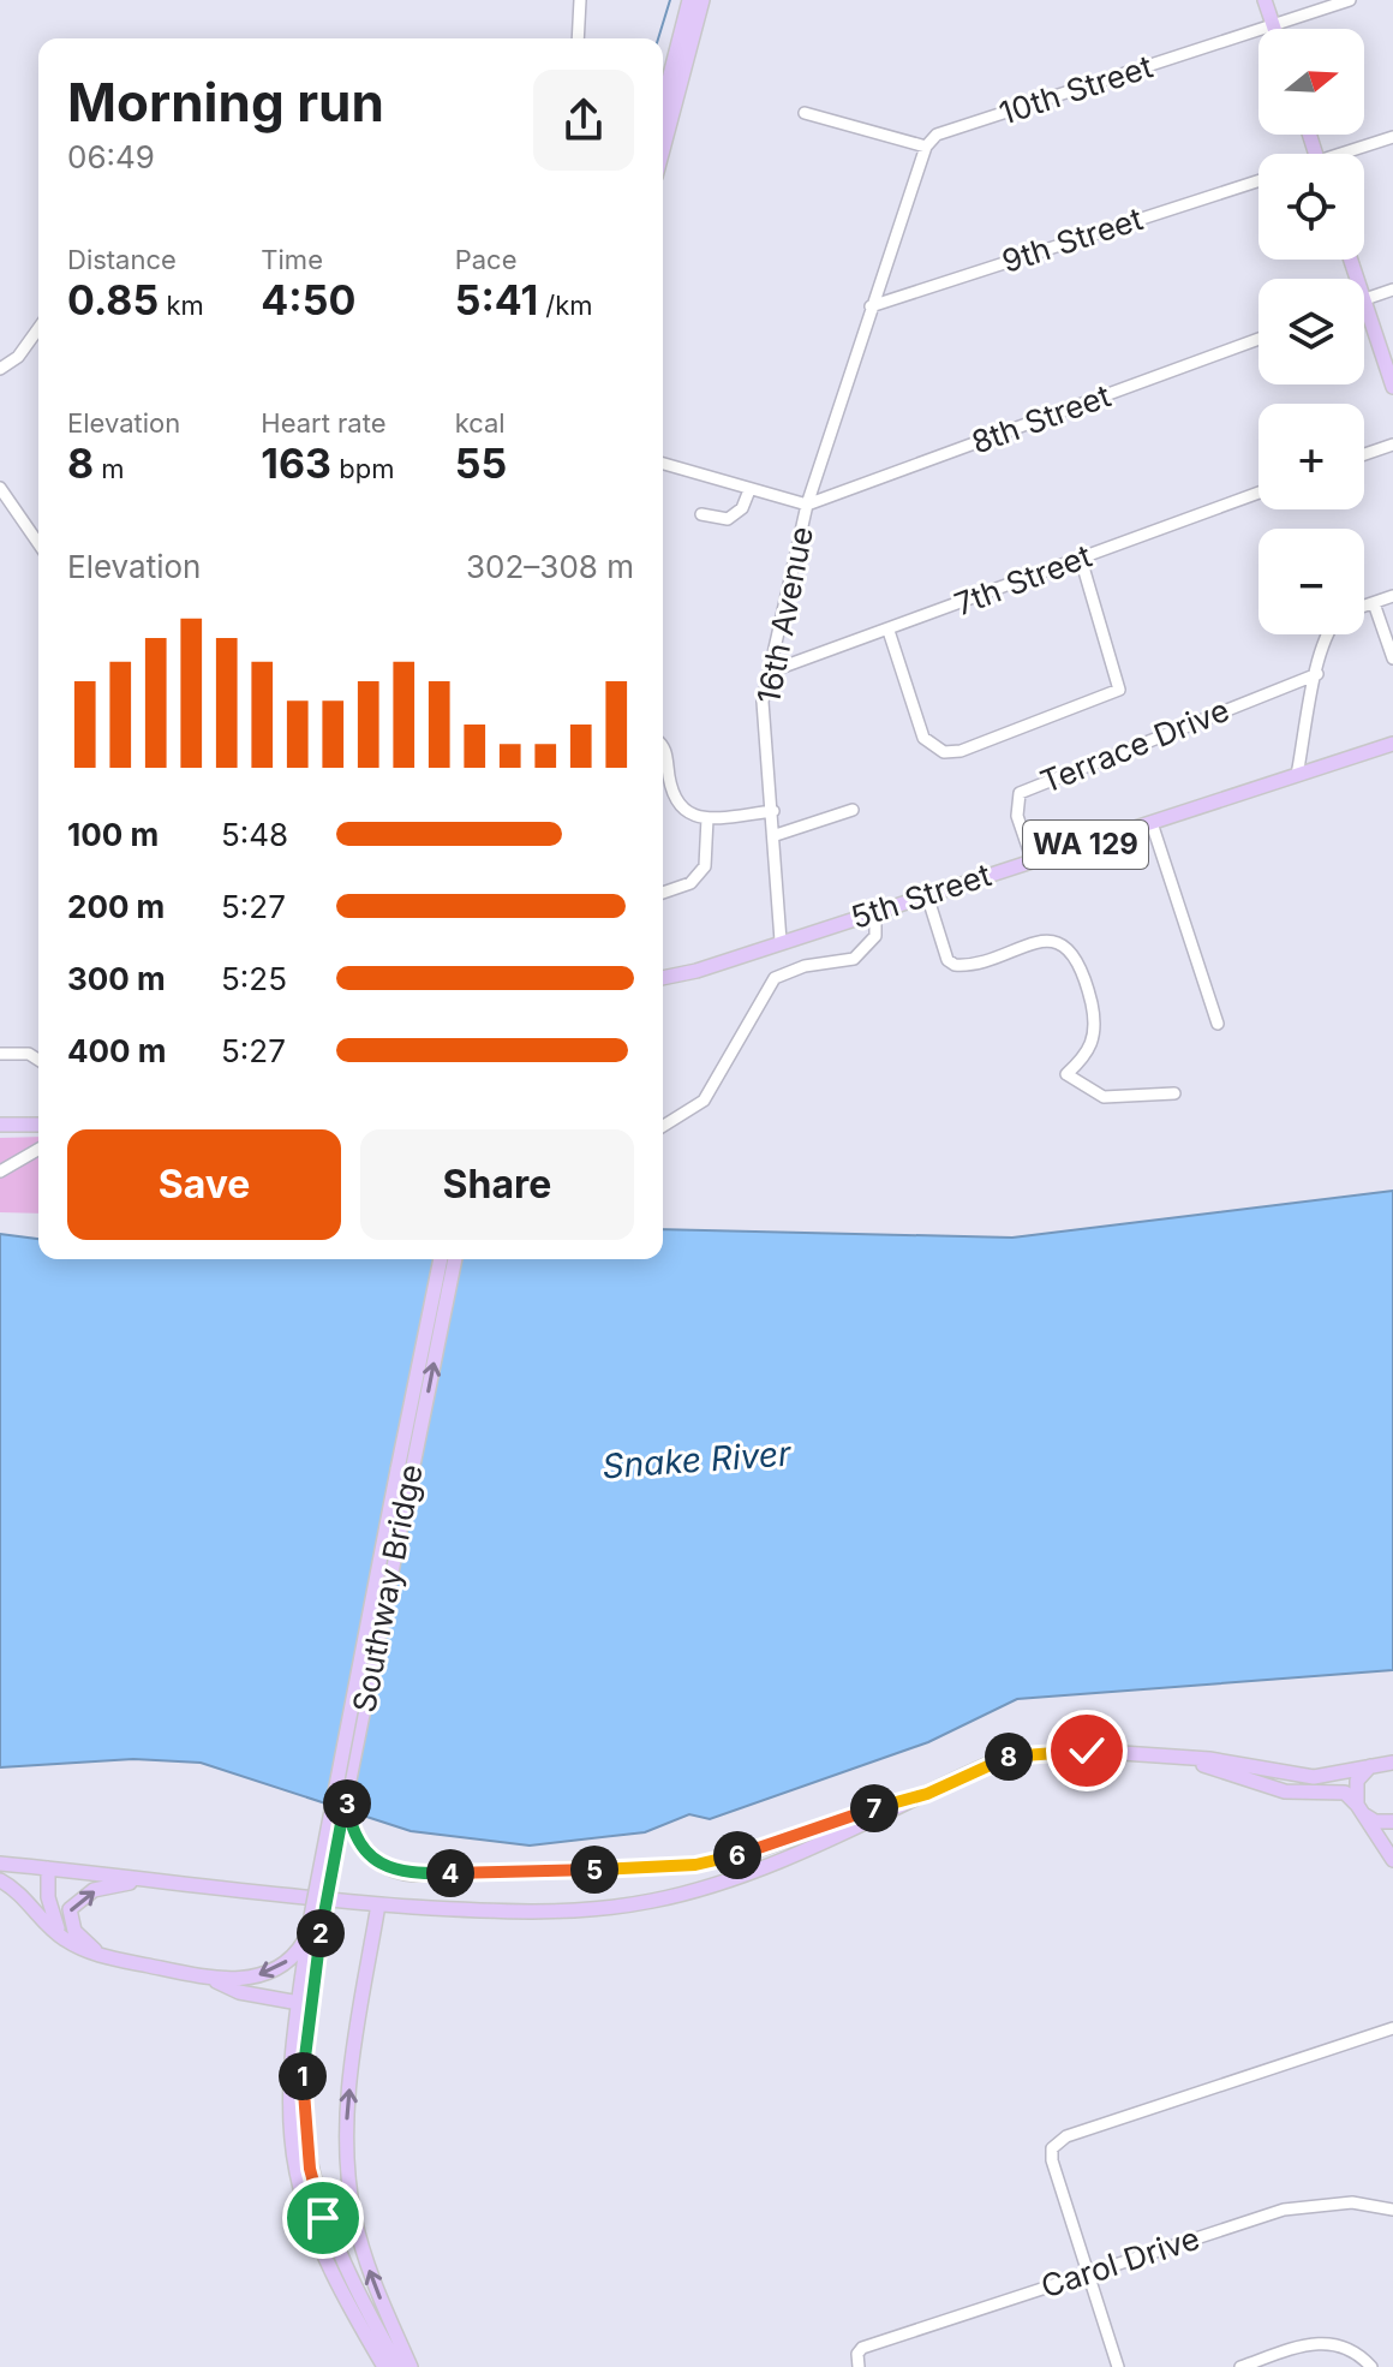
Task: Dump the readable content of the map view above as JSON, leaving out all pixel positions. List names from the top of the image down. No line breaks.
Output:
{"streets":{"main road":["WA 129","5th Street","Southway Bridge"],"street":["10th Street","9th Street","8th Street","7th Street","16th Avenue","Terrace Drive","Carol Drive"]},"crossings":[["8th Street","16th Avenue"],["7th Street","16th Avenue"],["16th Avenue","5th Street"],["Terrace Drive","5th Street"]],"water":["Snake River"],"north":"right","page":{"map_buttons":["+","−"],"heading":["Morning run","06:49"],"stats":[["Distance","0.85 km"],["Time","4:50"],["Pace","5:41 /km"],["Elevation","8 m"],["Heart rate","163 bpm"],["kcal","55"]],"chart":["Elevation","302–308 m"],"list":[{"name":"100 m","note":"5:48"},{"name":"200 m","note":"5:27"},{"name":"300 m","note":"5:25"},{"name":"400 m","note":"5:27"}],"buttons":["Save","Share"],"pins":["8","3","7","6","5","4","2","1"]}}
